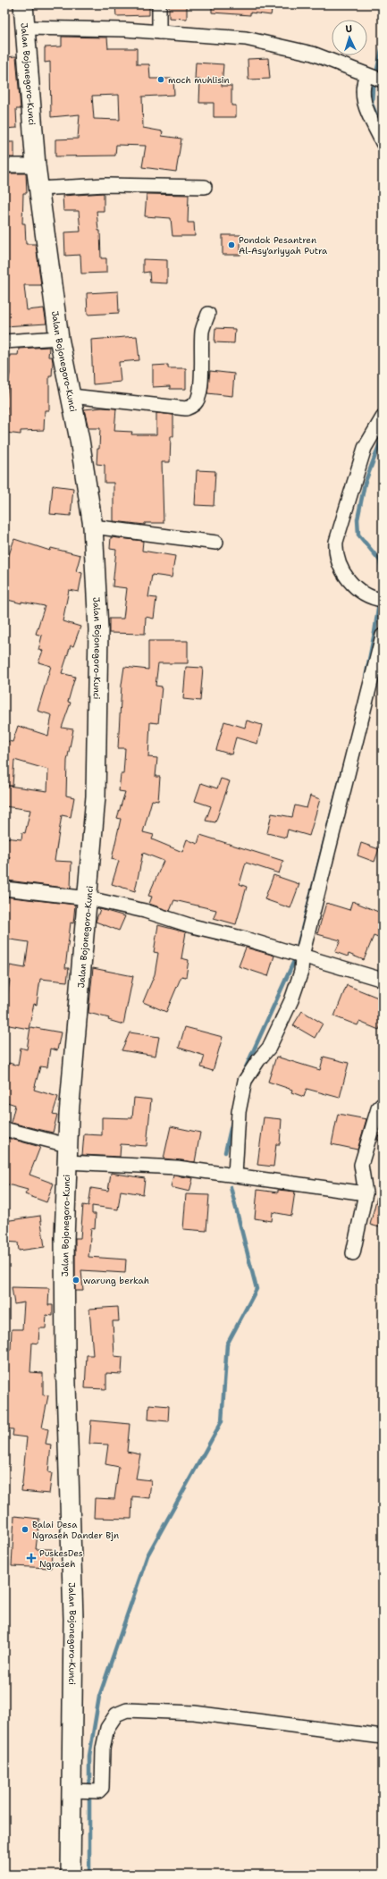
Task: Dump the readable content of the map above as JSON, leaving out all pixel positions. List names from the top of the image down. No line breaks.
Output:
{"streets":{"main road":["Jalan Bojonegoro-Kunci"]},"places":{"other":["moch muhlisin","Pondok Pesantren Al-Asy'ariyyah Putra","warung berkah","Balai Desa Ngraseh Dander Bjn"],"health":["PuskesDes Ngraseh"]},"north":"top"}
